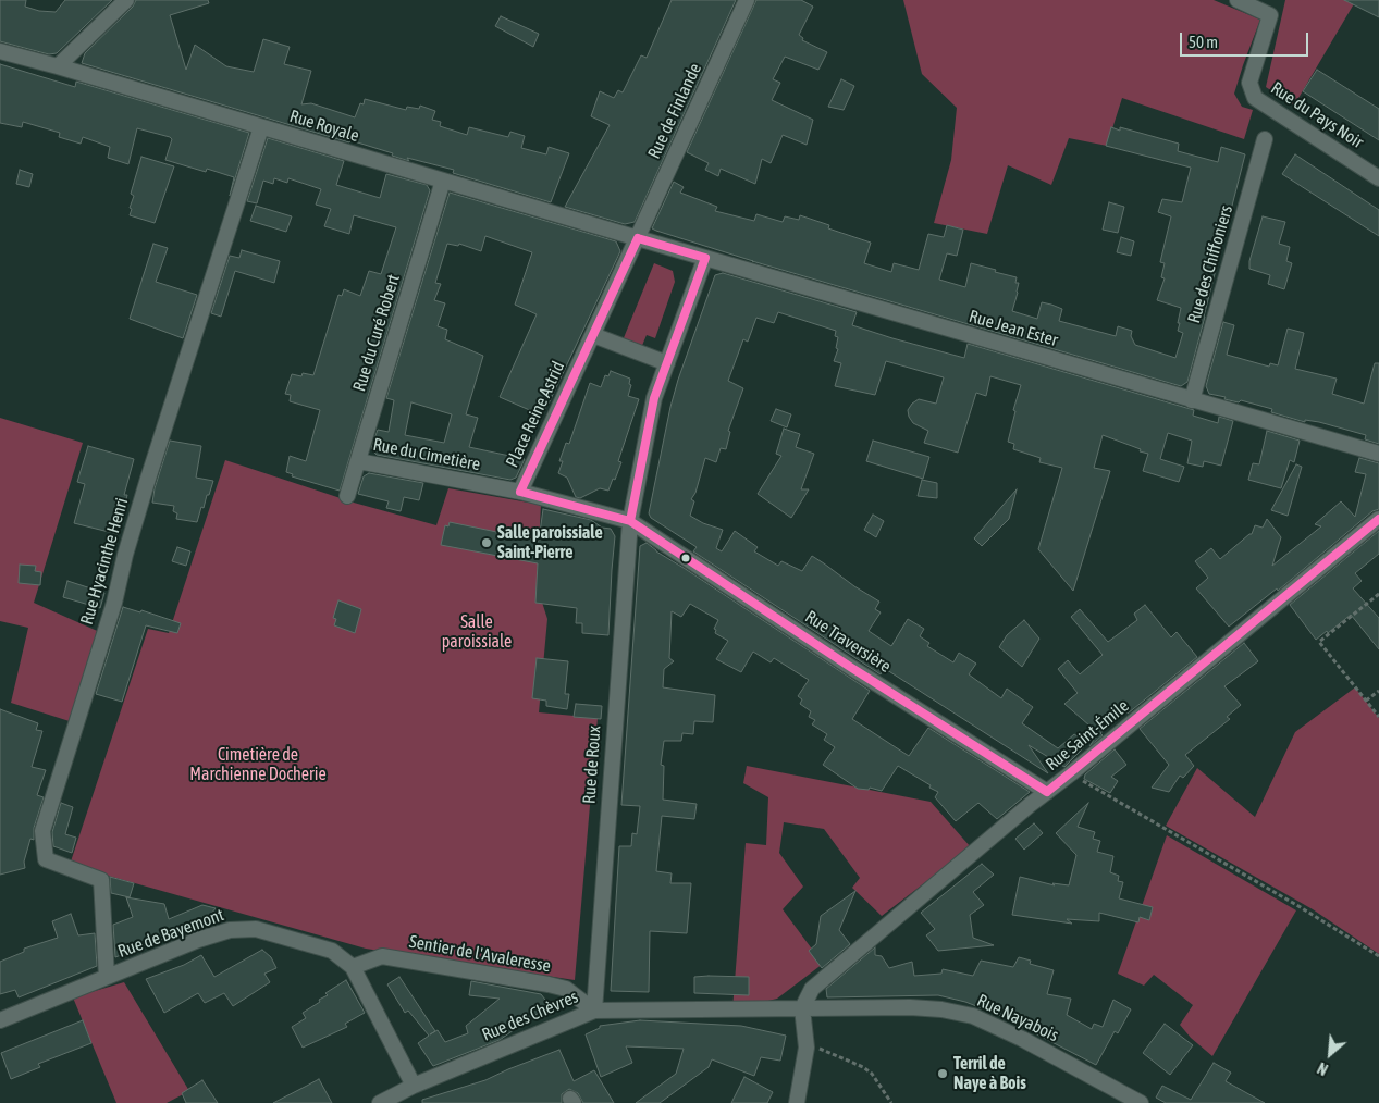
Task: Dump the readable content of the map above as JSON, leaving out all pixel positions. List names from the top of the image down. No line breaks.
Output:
{"streets":{"street":["Rue de Finlande","Rue du Pays Noir","Rue Royale","Rue des Chiffoniers","Rue Jean Ester","Rue du Curé Robert","Place Reine Astrid","Rue du Cimetière","Rue Hyacinthe Henri","Rue Traversière","Rue Saint-Émile","Rue de Roux","Rue de Bayemont","Sentier de l'Avaleresse","Rue des Chèvres","Rue Nayabois"]},"crossings":[["Rue de Finlande","Rue Royale"],["Rue de Finlande","Rue Jean Ester"],["Rue de Finlande","Place Reine Astrid"],["Rue Royale","Rue Jean Ester"],["Rue Royale","Rue du Curé Robert"],["Rue Royale","Place Reine Astrid"],["Rue Royale","Rue Hyacinthe Henri"],["Rue des Chiffoniers","Rue Jean Ester"],["Rue Jean Ester","Place Reine Astrid"],["Rue du Curé Robert","Rue du Cimetière"],["Place Reine Astrid","Rue du Cimetière"],["Place Reine Astrid","Rue Traversière"],["Place Reine Astrid","Rue de Roux"],["Rue Hyacinthe Henri","Rue de Bayemont"],["Rue Traversière","Rue Saint-Émile"],["Rue Traversière","Rue de Roux"],["Rue Saint-Émile","Rue des Chèvres"],["Rue Saint-Émile","Rue Nayabois"],["Rue de Roux","Sentier de l'Avaleresse"],["Rue de Roux","Rue des Chèvres"],["Rue de Bayemont","Sentier de l'Avaleresse"],["Rue de Bayemont","Rue des Chèvres"],["Sentier de l'Avaleresse","Rue des Chèvres"],["Rue des Chèvres","Rue Nayabois"]],"parks":["Salle paroissiale","Cimetière de Marchienne Docherie"],"places":["Salle paroissiale Saint-Pierre","Terril de Naye à Bois"],"scale_bar":"50 m","north":"bottom left"}
